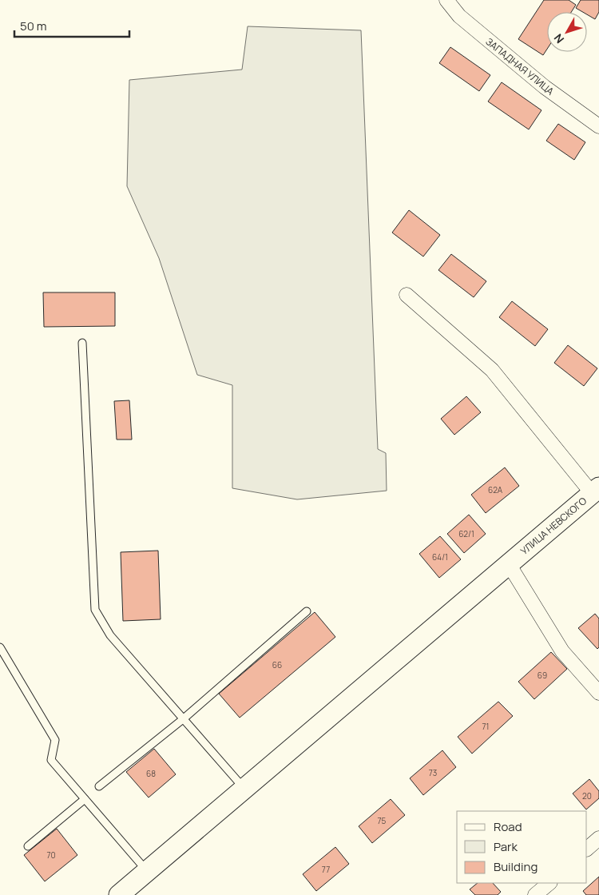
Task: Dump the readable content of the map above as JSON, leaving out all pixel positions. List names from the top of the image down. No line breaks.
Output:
{"streets":{"main road":["УЛИЦА НЕВСКОГО"],"street":["ЗАПАДНАЯ УЛИЦА"]},"house_numbers":["62А","62/1","64/1","66","69","71","73","68","20","75","70","77"],"legend":["Road","Park","Building"],"scale_bar":"50 m","north":"bottom left"}
